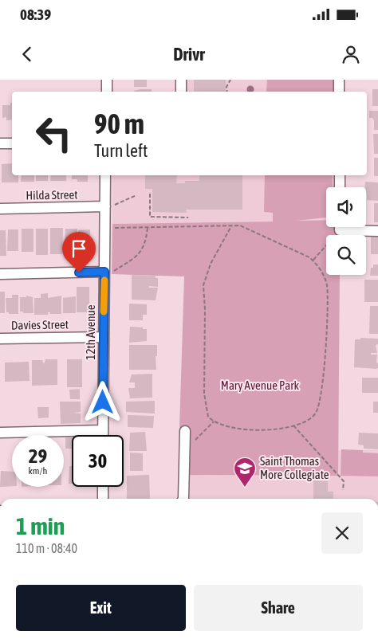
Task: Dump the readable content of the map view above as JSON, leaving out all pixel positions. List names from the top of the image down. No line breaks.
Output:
{"streets":{"street":["Hilda Street","Davies Street","12th Avenue"]},"crossings":[["Hilda Street","12th Avenue"],["Davies Street","12th Avenue"]],"parks":["Mary Avenue Park"],"places":{"school or university":["Saint Thomas More Collegiate"]},"page":{"status":"08:39","header":"Drivr","turn":["90 m","Turn left"],"speed":"29 km/h","limit":"30","heading":["1 min","110 m · 08:40"],"buttons":["Exit","Share"]}}
